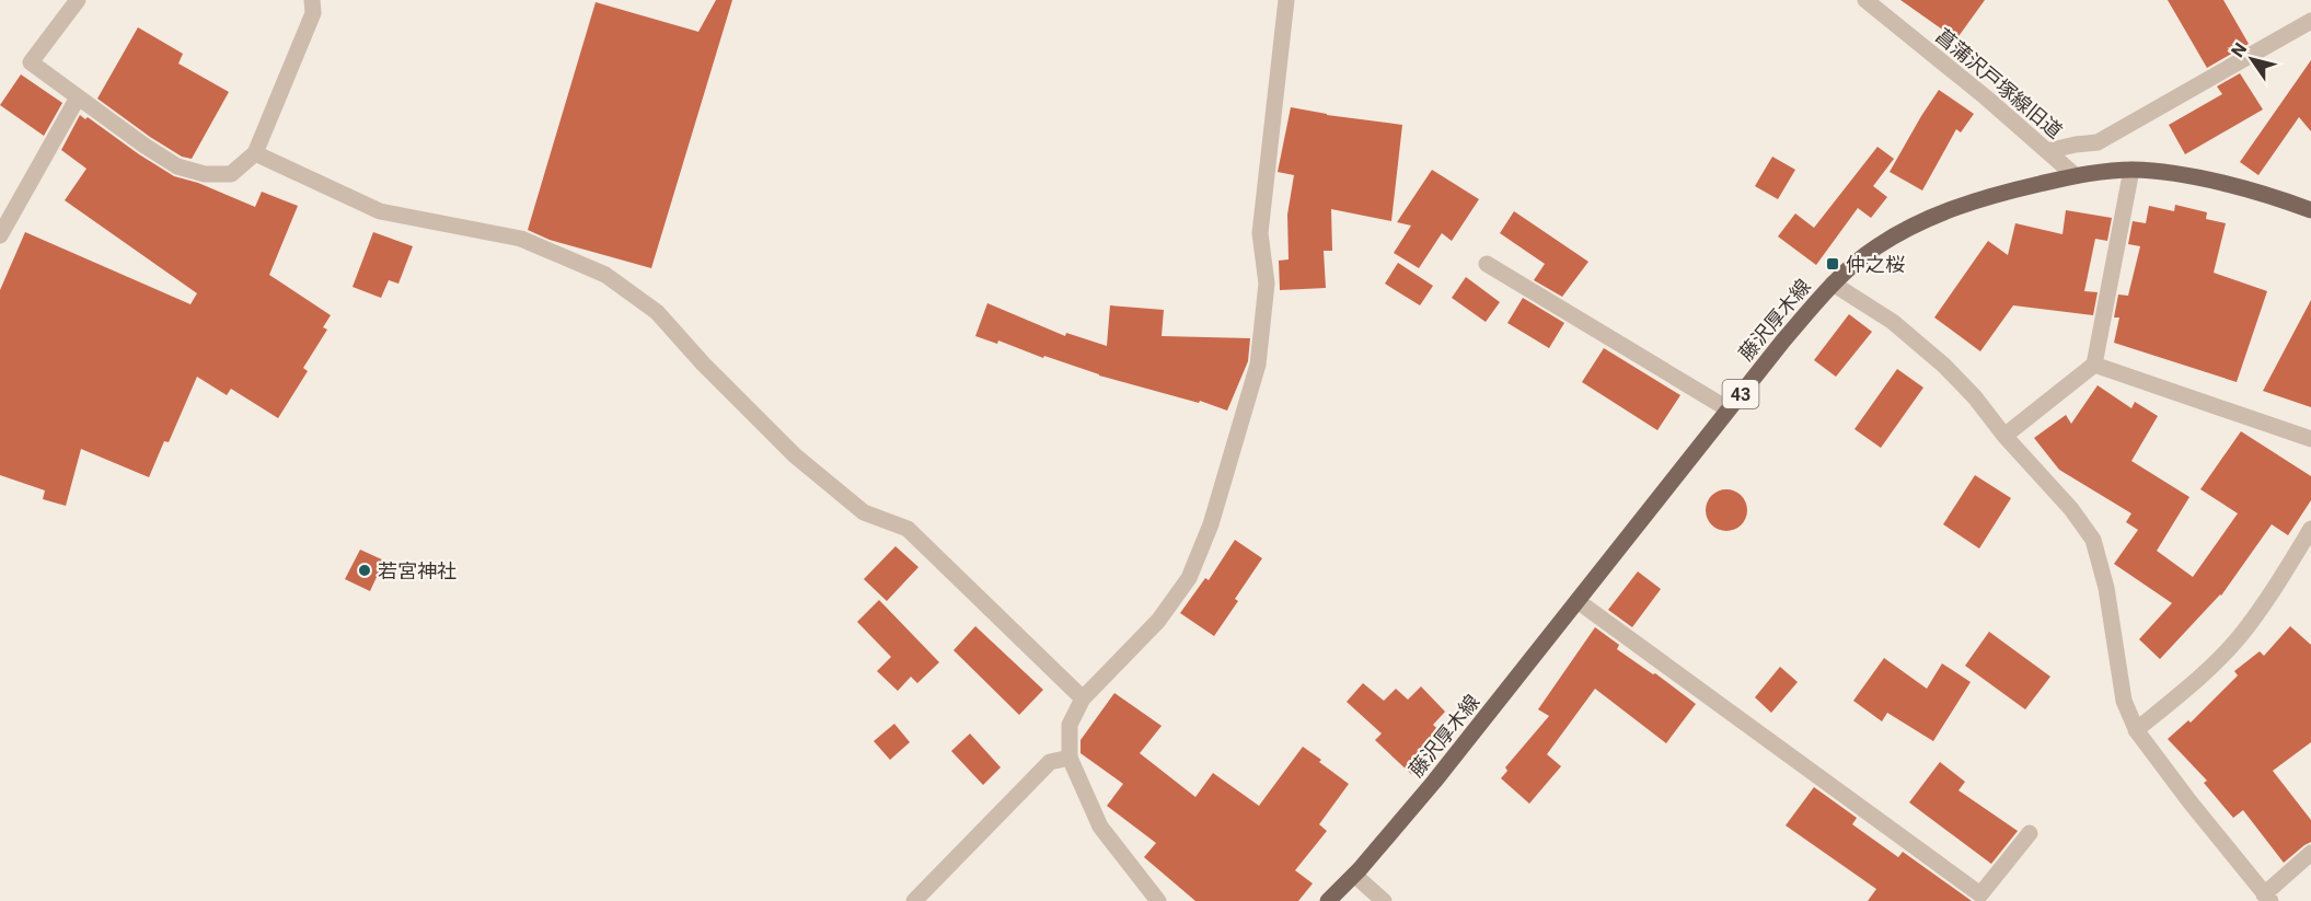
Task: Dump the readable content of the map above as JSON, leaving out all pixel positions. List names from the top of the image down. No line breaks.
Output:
{"streets":{"main road":["藤沢厚木線","43"],"street":["菖蒲沢戸塚線旧道"]},"crossings":[["菖蒲沢戸塚線旧道","藤沢厚木線"]],"places":{"transit":["仲之桜"],"other":["若宮神社"]},"north":"top left"}
